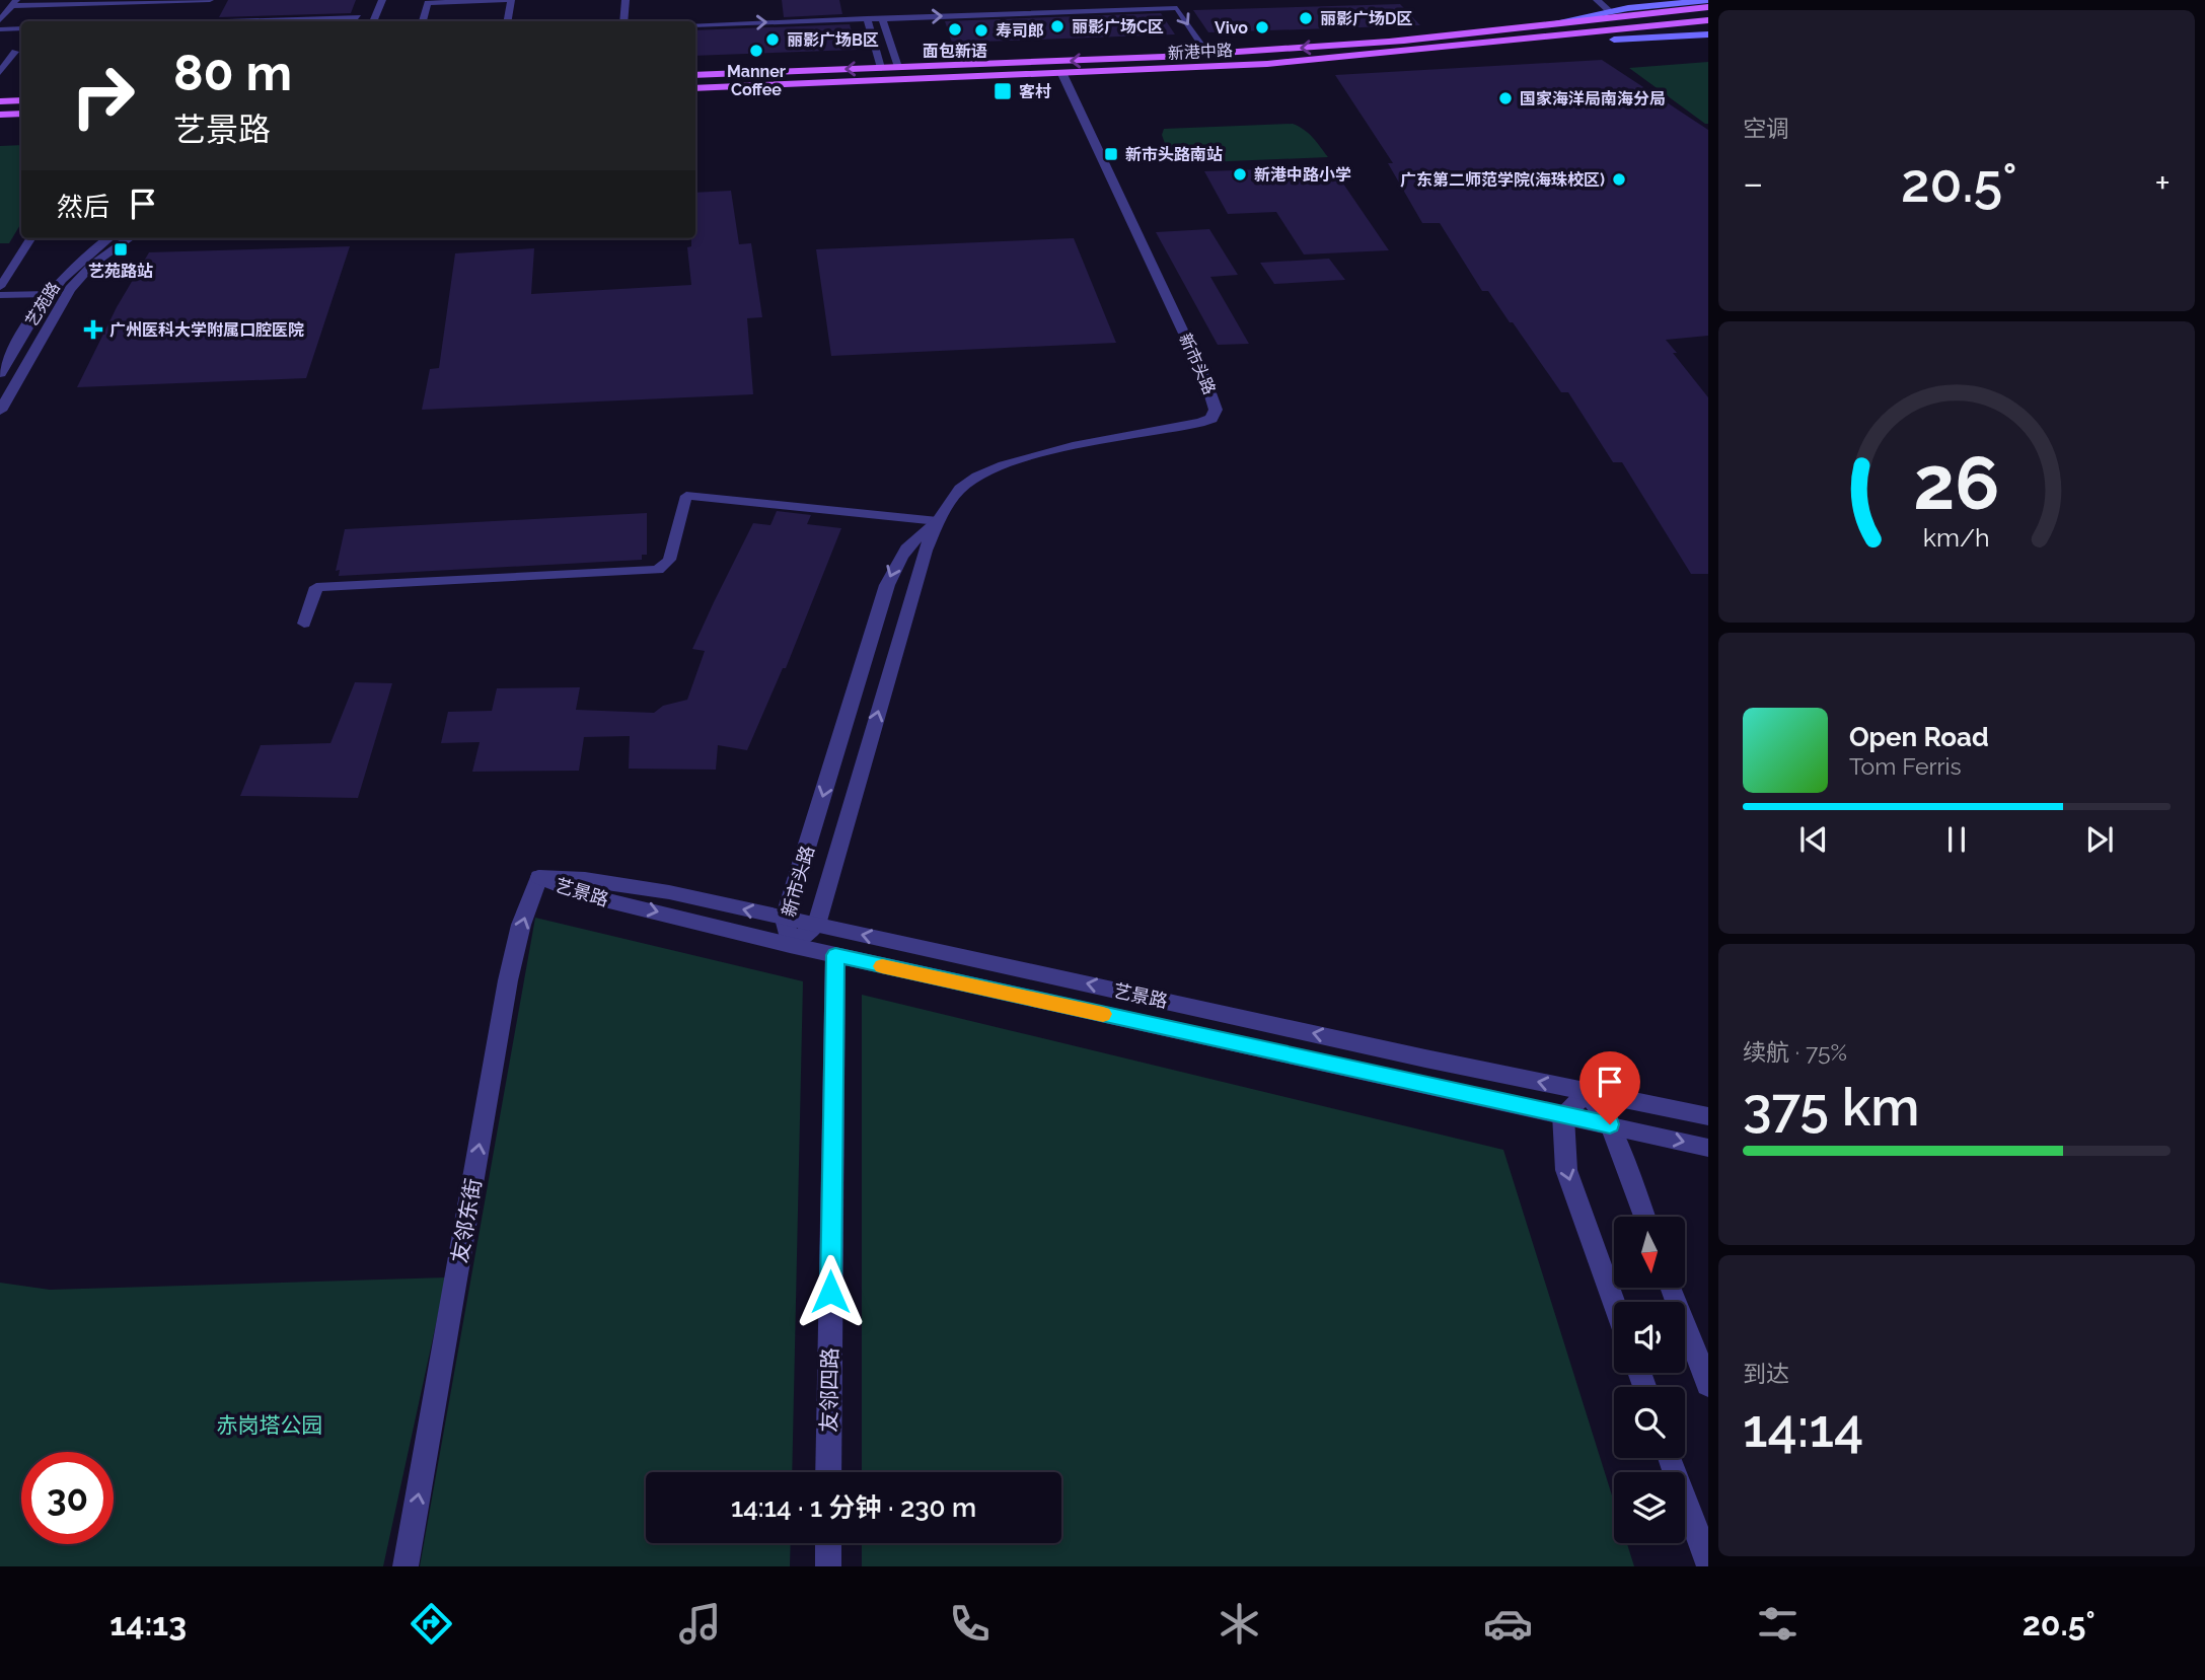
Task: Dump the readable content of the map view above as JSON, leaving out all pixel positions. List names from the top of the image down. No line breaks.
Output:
{"streets":{"main road":["新港中路"],"street":["艺苑路","新市头路","艺景路","友邻东街","友邻四路"]},"crossings":[["新港中路","新市头路"],["新市头路","艺景路"],["艺景路","友邻东街"],["艺景路","友邻四路"]],"one_way":["友邻东街"],"parks":["赤岗塔公园"],"places":{"other":["丽影广场D区","丽影广场C区","Vivo","面包新语","寿司郎","丽影广场B区","Manner Coffee","国家海洋局南海分局","新港中路小学","广东第二师范学院(海珠校区)"],"transit":["客村","新市头路南站","艺苑路站"],"health":["广州医科大学附属口腔医院"]},"north":"bottom","page":{"tile":["空调",["续航 · 75%","375 km"],["到达","14:14"]],"turn":["80 m","艺景路"],"heat":["−","20.5°","+"],"then":"然后","song":["Open Road","Tom Ferris"],"limit":"30","trip":"14:14 · 1 分钟 · 230 m","tabs":["14:13","20.5°"],"gauge":["26","km/h"]}}
